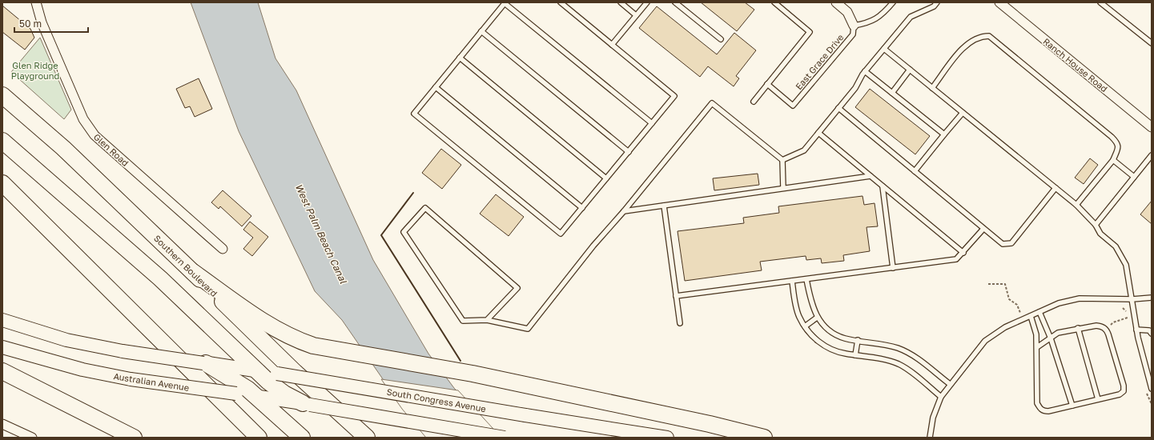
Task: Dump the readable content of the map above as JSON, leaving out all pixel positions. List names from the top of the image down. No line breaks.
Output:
{"streets":{"highway":["Southern Boulevard"],"main road":["Australian Avenue","South Congress Avenue"],"street":["Ranch House Road","Glen Road"],"lane":["East Grace Drive"]},"water":["West Palm Beach Canal"],"parks":["Glen Ridge Playground"],"scale_bar":"50 m"}
